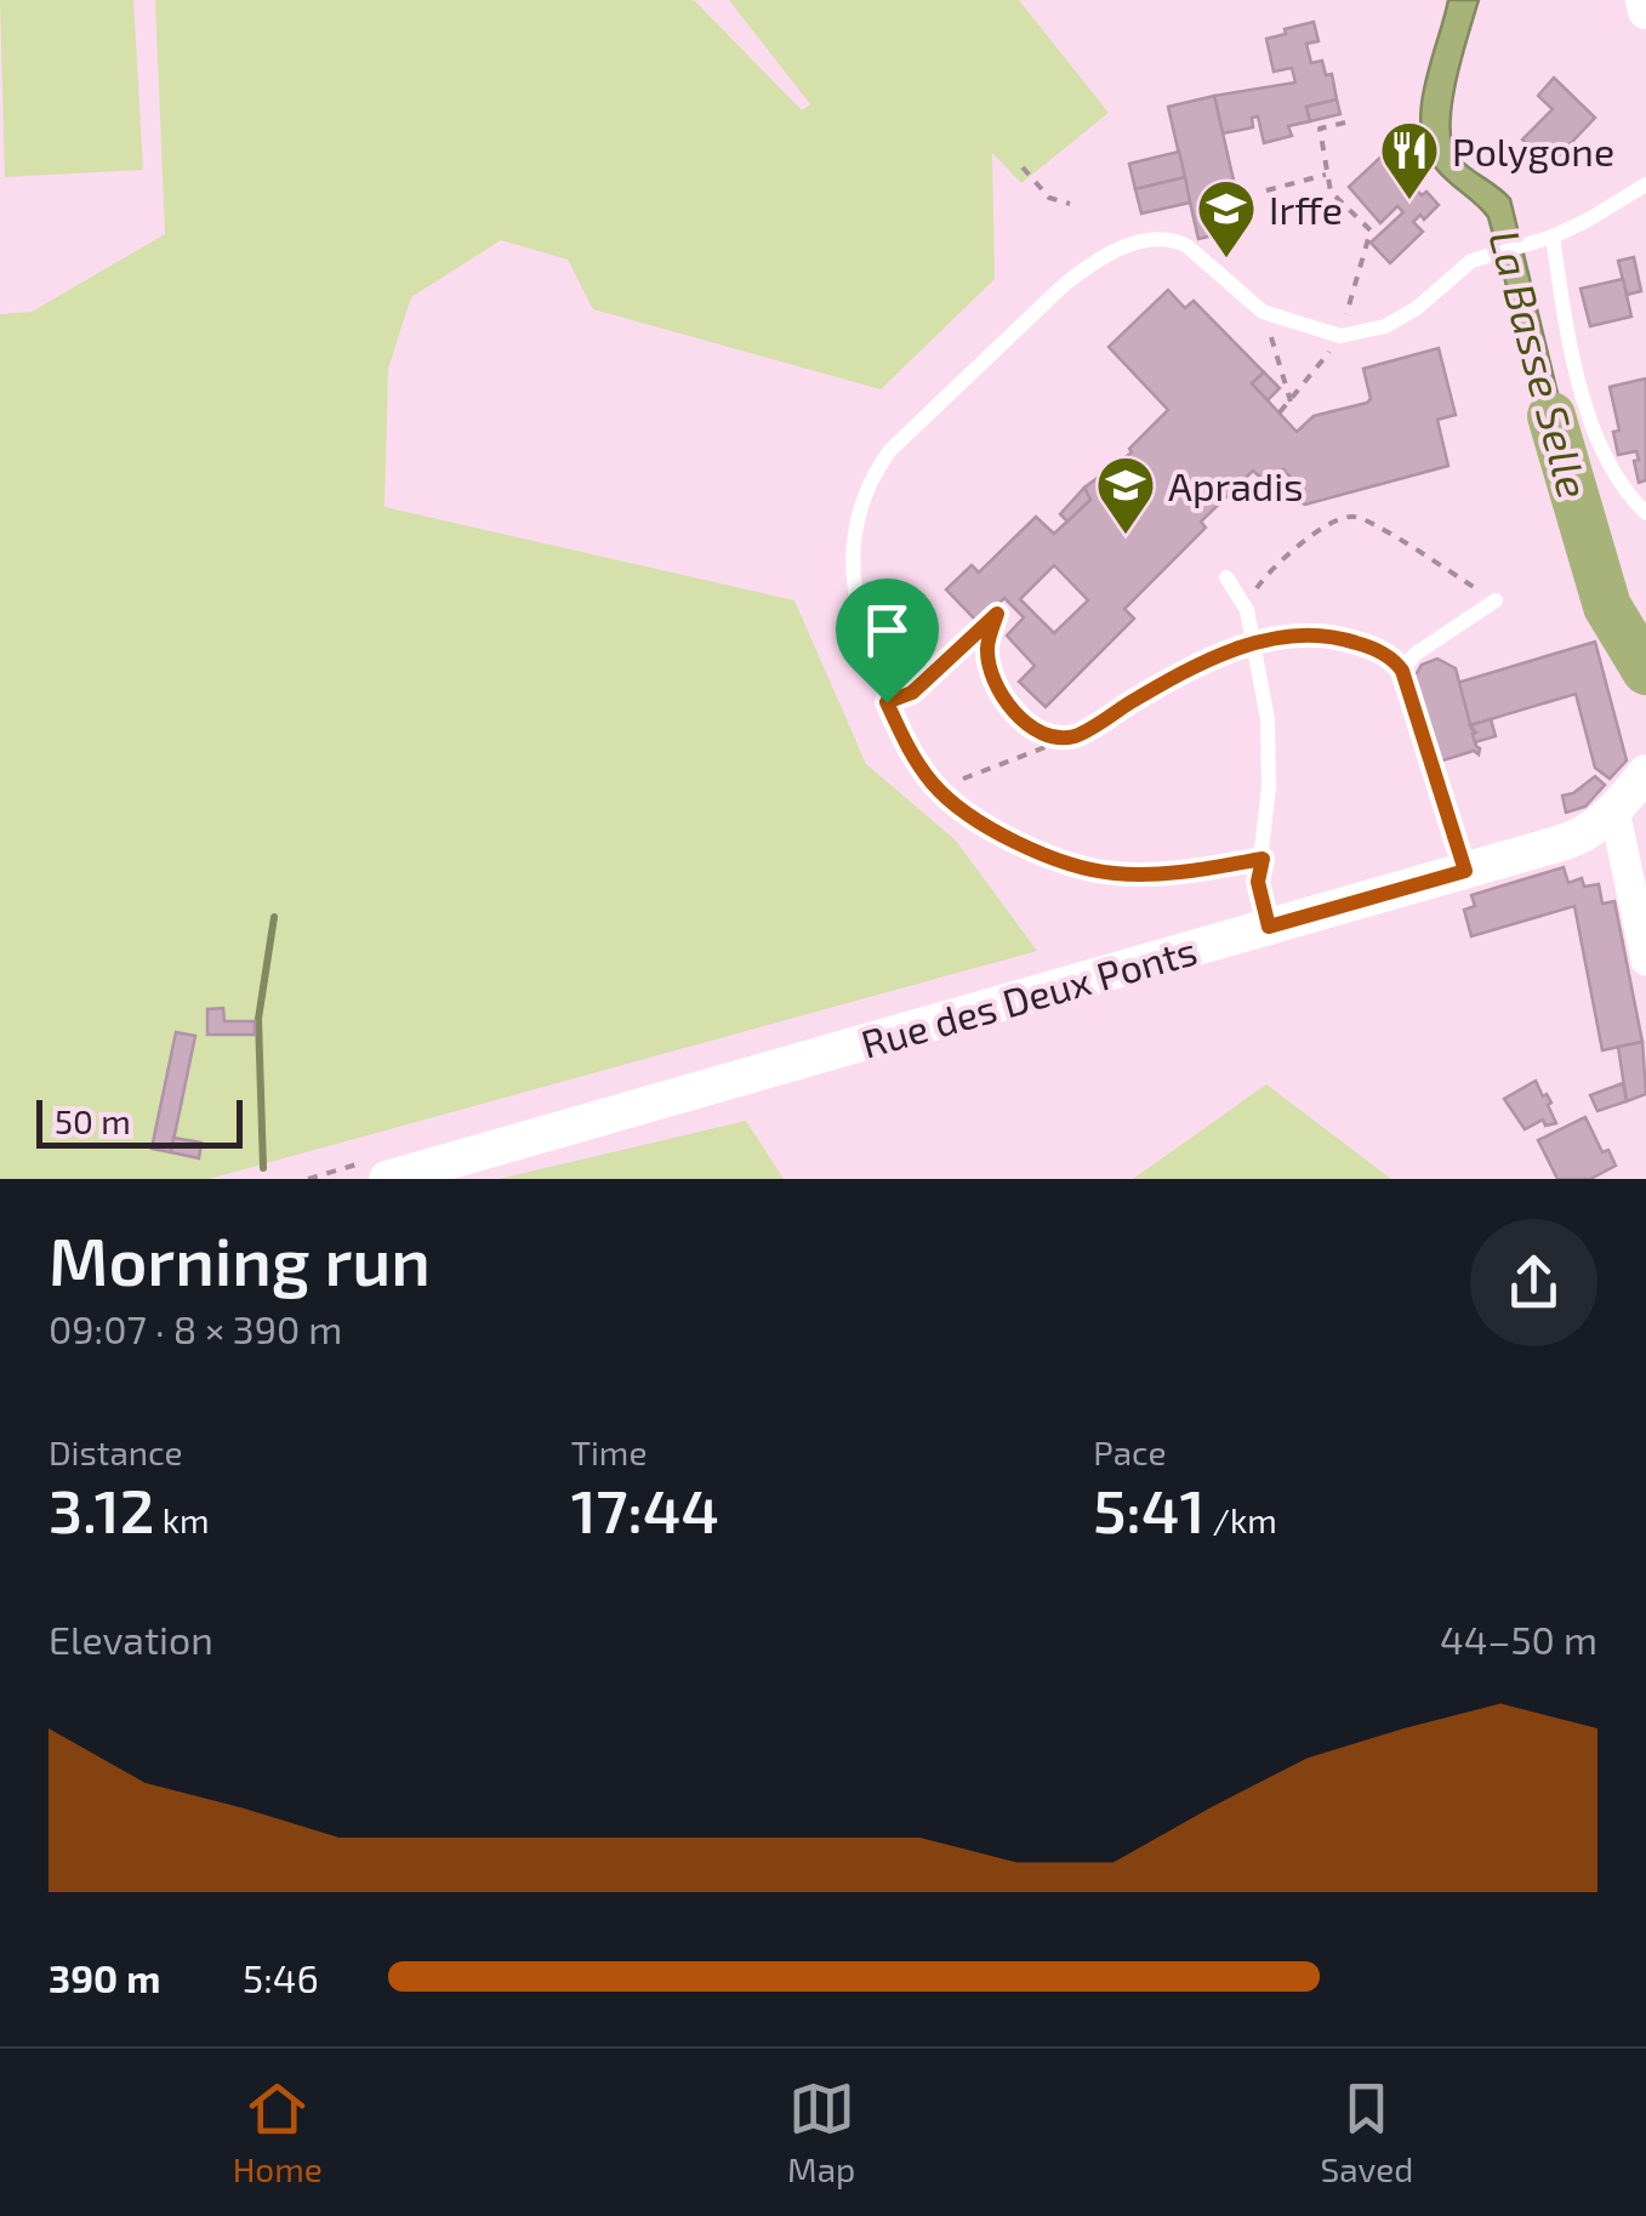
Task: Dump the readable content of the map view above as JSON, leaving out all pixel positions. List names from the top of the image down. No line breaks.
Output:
{"streets":{"street":["Rue des Deux Ponts"]},"water":["La Basse Selle"],"places":{"restaurant":["Polygone"],"school or university":["Irffe","Apradis"]},"scale_bar":"50 m","page":{"scale":"50 m","heading":["Morning run","09:07 · 8 × 390 m"],"stats":[["Distance","3.12 km"],["Time","17:44"],["Pace","5:41 /km"]],"chart":["Elevation","44–50 m"],"list":[{"name":"390 m","note":"5:46"}],"tabs":["Home","Map","Saved"]}}
